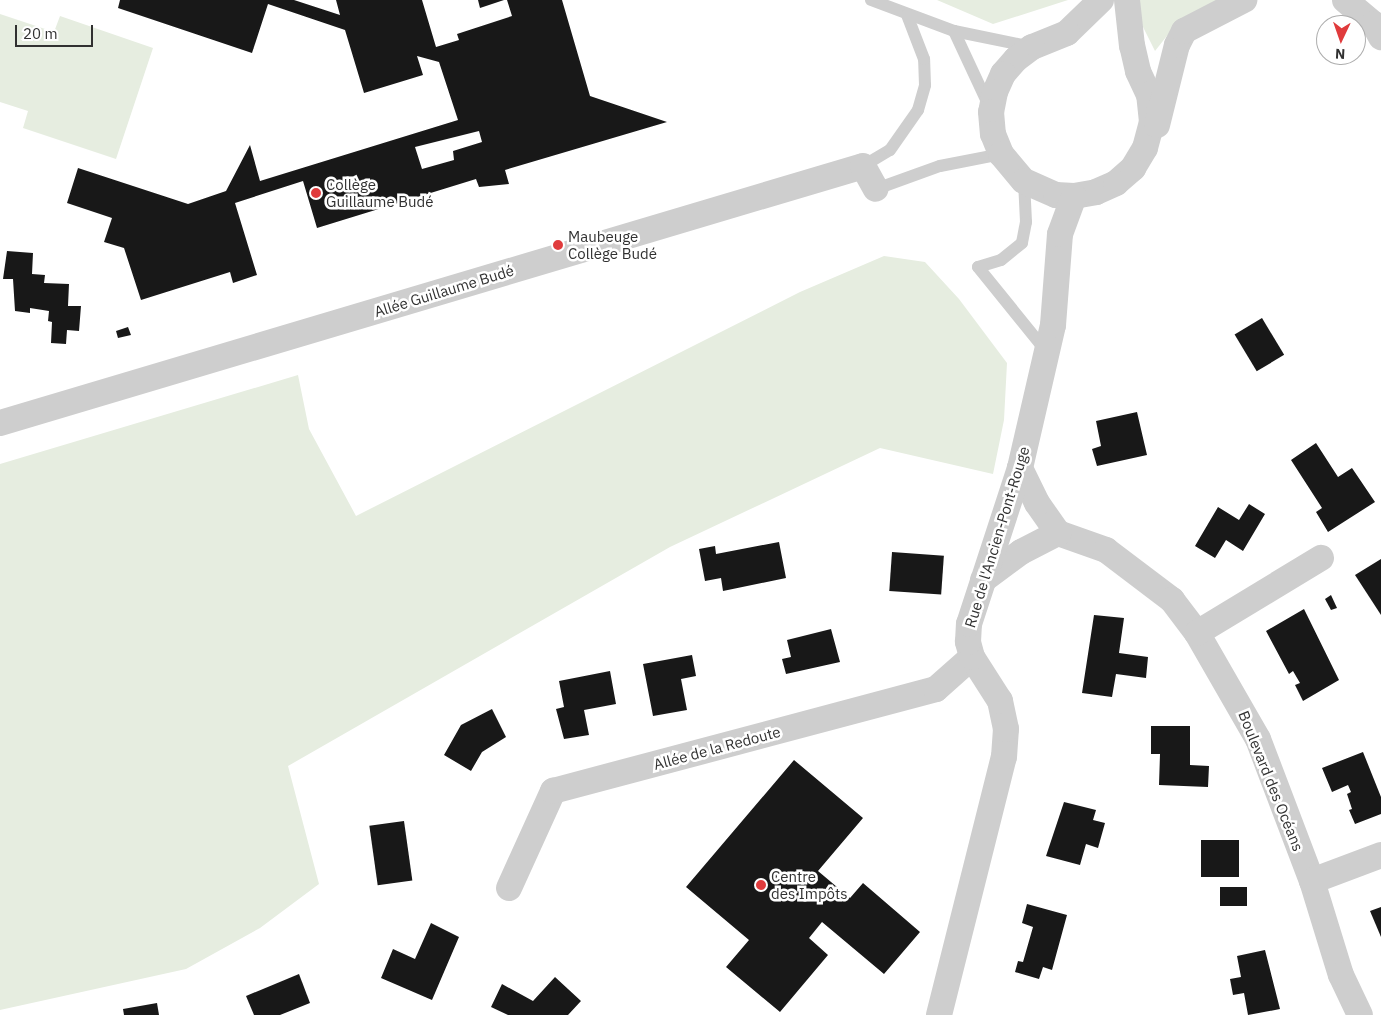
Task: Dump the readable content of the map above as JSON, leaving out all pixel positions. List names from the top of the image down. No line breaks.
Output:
{"streets":{"street":["Allée Guillaume Budé","Rue de l'Ancien-Pont-Rouge","Allée de la Redoute","Boulevard des Océans"]},"crossings":[["Rue de l'Ancien-Pont-Rouge","Allée de la Redoute"]],"places":["Collège Guillaume Budé","Maubeuge Collège Budé","Centre des Impôts"],"scale_bar":"20 m","north":"bottom"}
